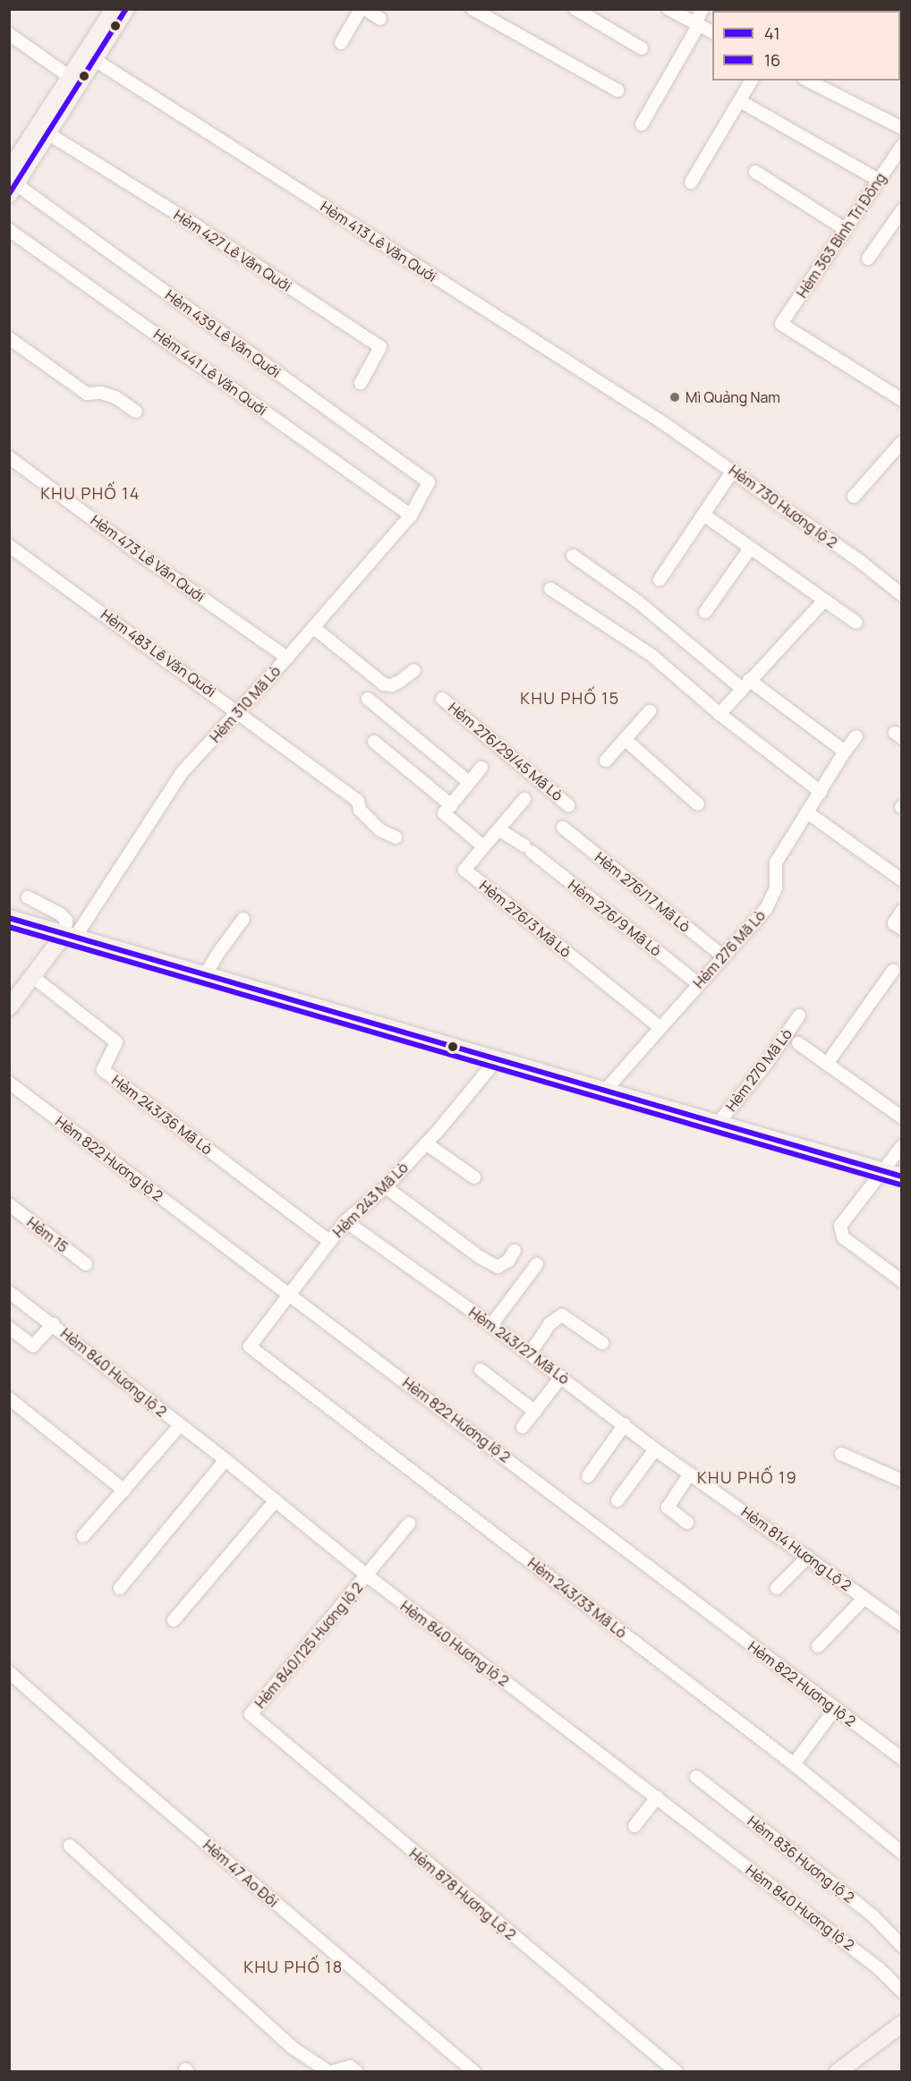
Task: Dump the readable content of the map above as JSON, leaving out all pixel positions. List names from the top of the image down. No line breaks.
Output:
{"streets":{"street":["Hẻm 363 Bình Trị Đông","Hẻm 413 Lê Văn Quới","Hẻm 427 Lê Văn Quới","Hẻm 439 Lê Văn Quới","Hẻm 441 Lê Văn Quới","Hẻm 730 Hương lộ 2","Hẻm 473 Lê Văn Quới","Hẻm 483 Lê Văn Quới","Hẻm 310 Mã Lò","Hẻm 276/29/45 Mã Lò","Hẻm 276/17 Mã Lò","Hẻm 276/9 Mã Lò","Hẻm 276/3 Mã Lò","Hẻm 276 Mã Lò","Hẻm 270 Mã Lò","Hẻm 243/36 Mã Lò","Hẻm 822 Hương lộ 2","Hẻm 243 Mã Lò","Hẻm 15","Hẻm 243/27 Mã Lò","Hẻm 840 Hương lộ 2","Hẻm 814 Hương Lộ 2","Hẻm 243/33 Mã Lò","Hẻm 840/125 Hương lộ 2","Hẻm 836 Hương lộ 2","Hẻm 47 Ao Đôi","Hẻm 878 Hương Lộ 2"]},"crossings":[["Hẻm 413 Lê Văn Quới","Hẻm 730 Hương lộ 2"],["Hẻm 439 Lê Văn Quới","Hẻm 310 Mã Lò"],["Hẻm 441 Lê Văn Quới","Hẻm 310 Mã Lò"],["Hẻm 473 Lê Văn Quới","Hẻm 310 Mã Lò"],["Hẻm 483 Lê Văn Quới","Hẻm 310 Mã Lò"],["Hẻm 276/17 Mã Lò","Hẻm 276 Mã Lò"],["Hẻm 276/9 Mã Lò","Hẻm 276/3 Mã Lò"],["Hẻm 276/9 Mã Lò","Hẻm 276 Mã Lò"],["Hẻm 276/3 Mã Lò","Hẻm 276 Mã Lò"],["Hẻm 243/36 Mã Lò","Hẻm 243 Mã Lò"],["Hẻm 822 Hương lộ 2","Hẻm 243 Mã Lò"],["Hẻm 243 Mã Lò","Hẻm 243/27 Mã Lò"],["Hẻm 243 Mã Lò","Hẻm 243/33 Mã Lò"],["Hẻm 243/27 Mã Lò","Hẻm 814 Hương Lộ 2"],["Hẻm 840 Hương lộ 2","Hẻm 840/125 Hương lộ 2"],["Hẻm 840/125 Hương lộ 2","Hẻm 878 Hương Lộ 2"]],"districts":["KHU PHỐ 14","KHU PHỐ 15","KHU PHỐ 19","KHU PHỐ 18"],"places":["Mì Quảng Nam"],"lines":["transit line 41","transit line 16"],"legend":["41","16"]}
